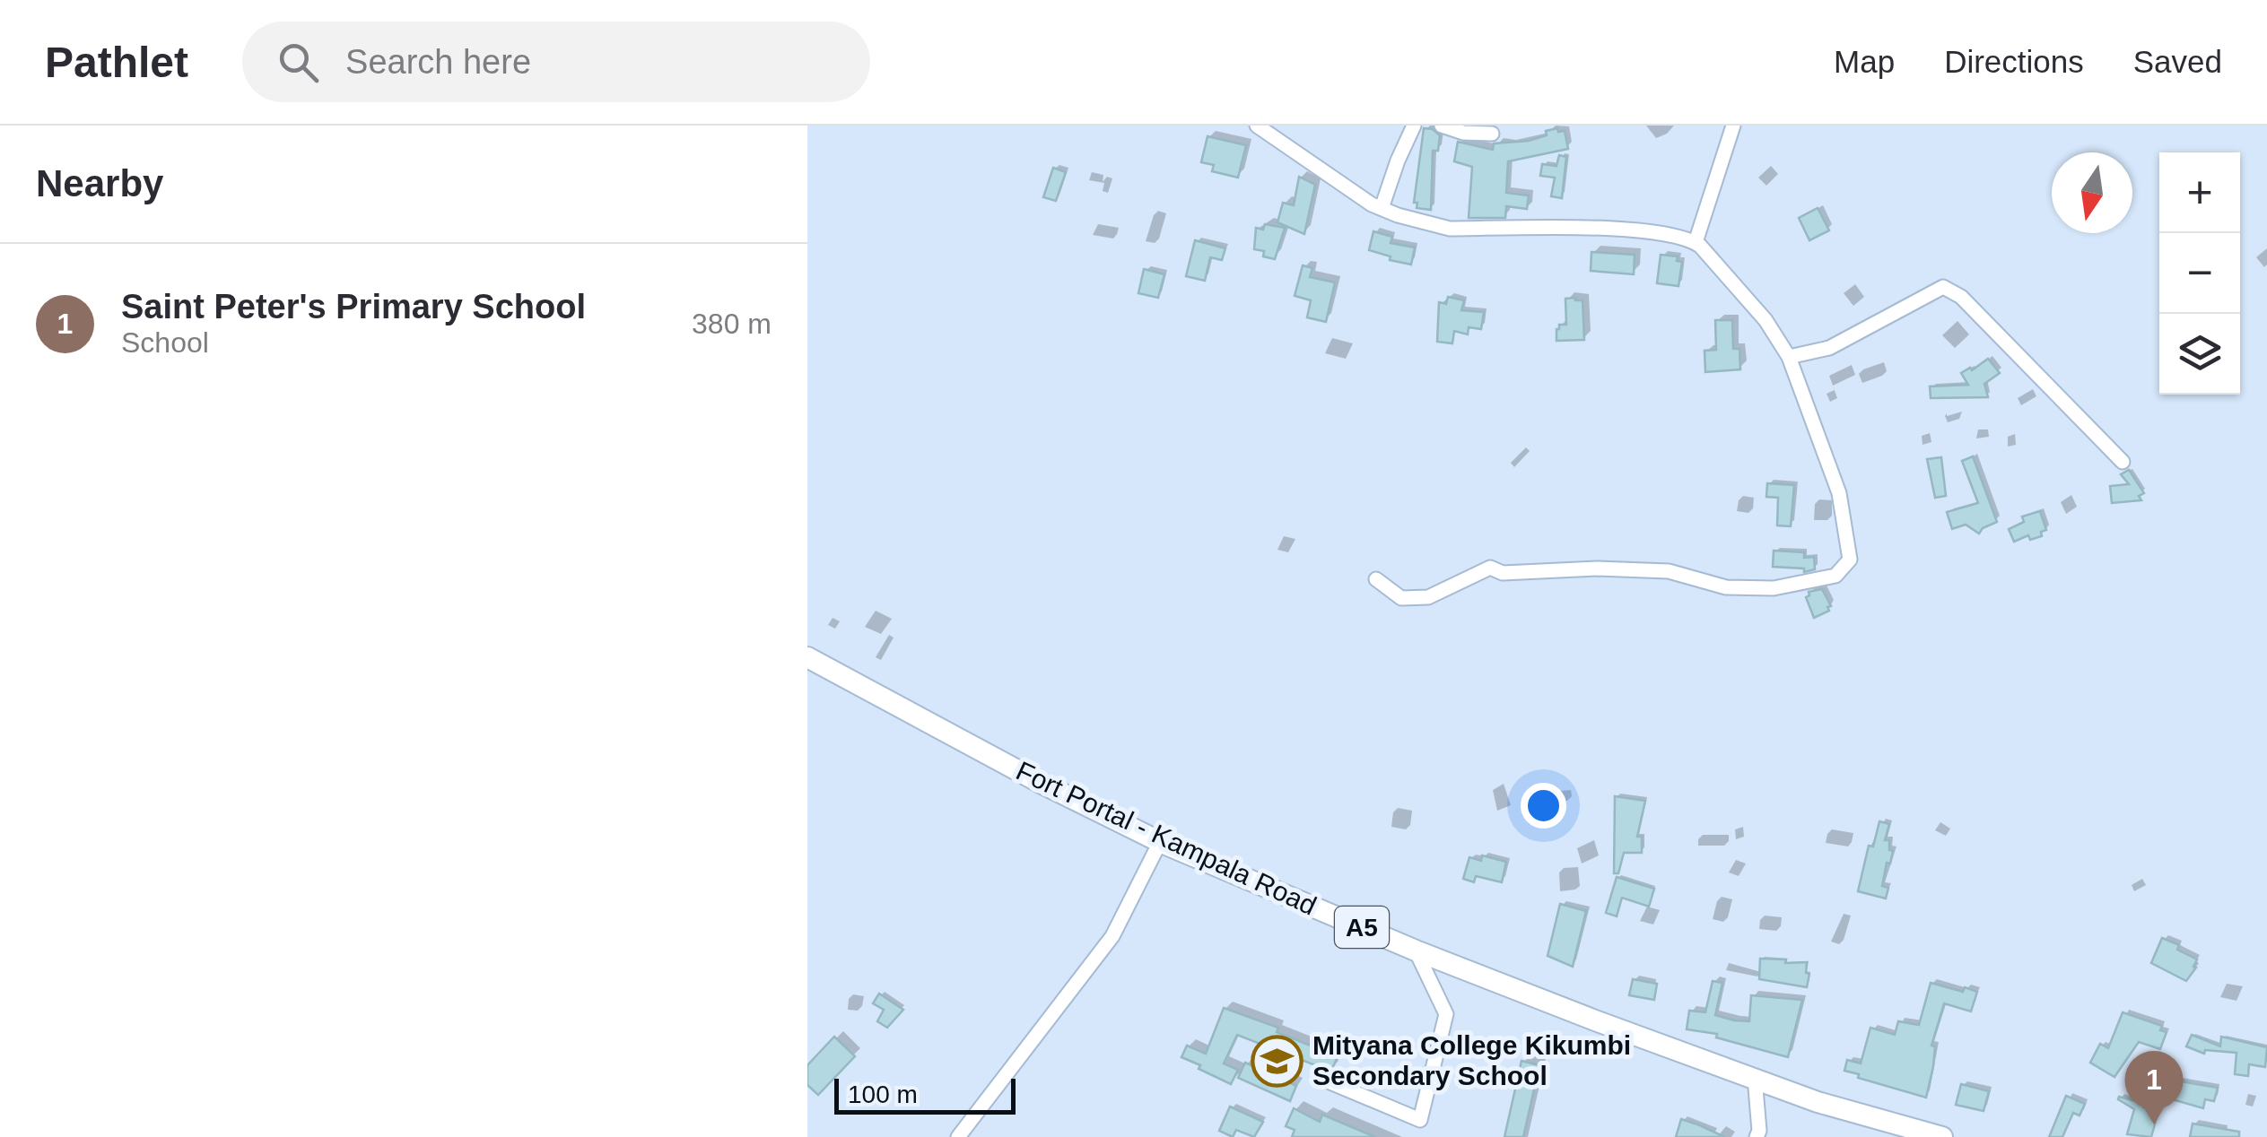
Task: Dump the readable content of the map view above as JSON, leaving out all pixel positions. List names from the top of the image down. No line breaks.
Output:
{"streets":{"main road":["Fort Portal - Kampala Road","A5"]},"places":{"school or university":["Mityana College Kikumbi Secondary School"]},"scale_bar":"100 m","north":"bottom","page":{"header":"Pathlet","search":"Search here","nav":["Map","Directions","Saved"],"heading":"Nearby","map_buttons":["+","−"],"list":[{"mark":"1","name":"Saint Peter's Primary School","note":"School","value":"380 m"}],"pins":"1","scale":"100 m"}}
